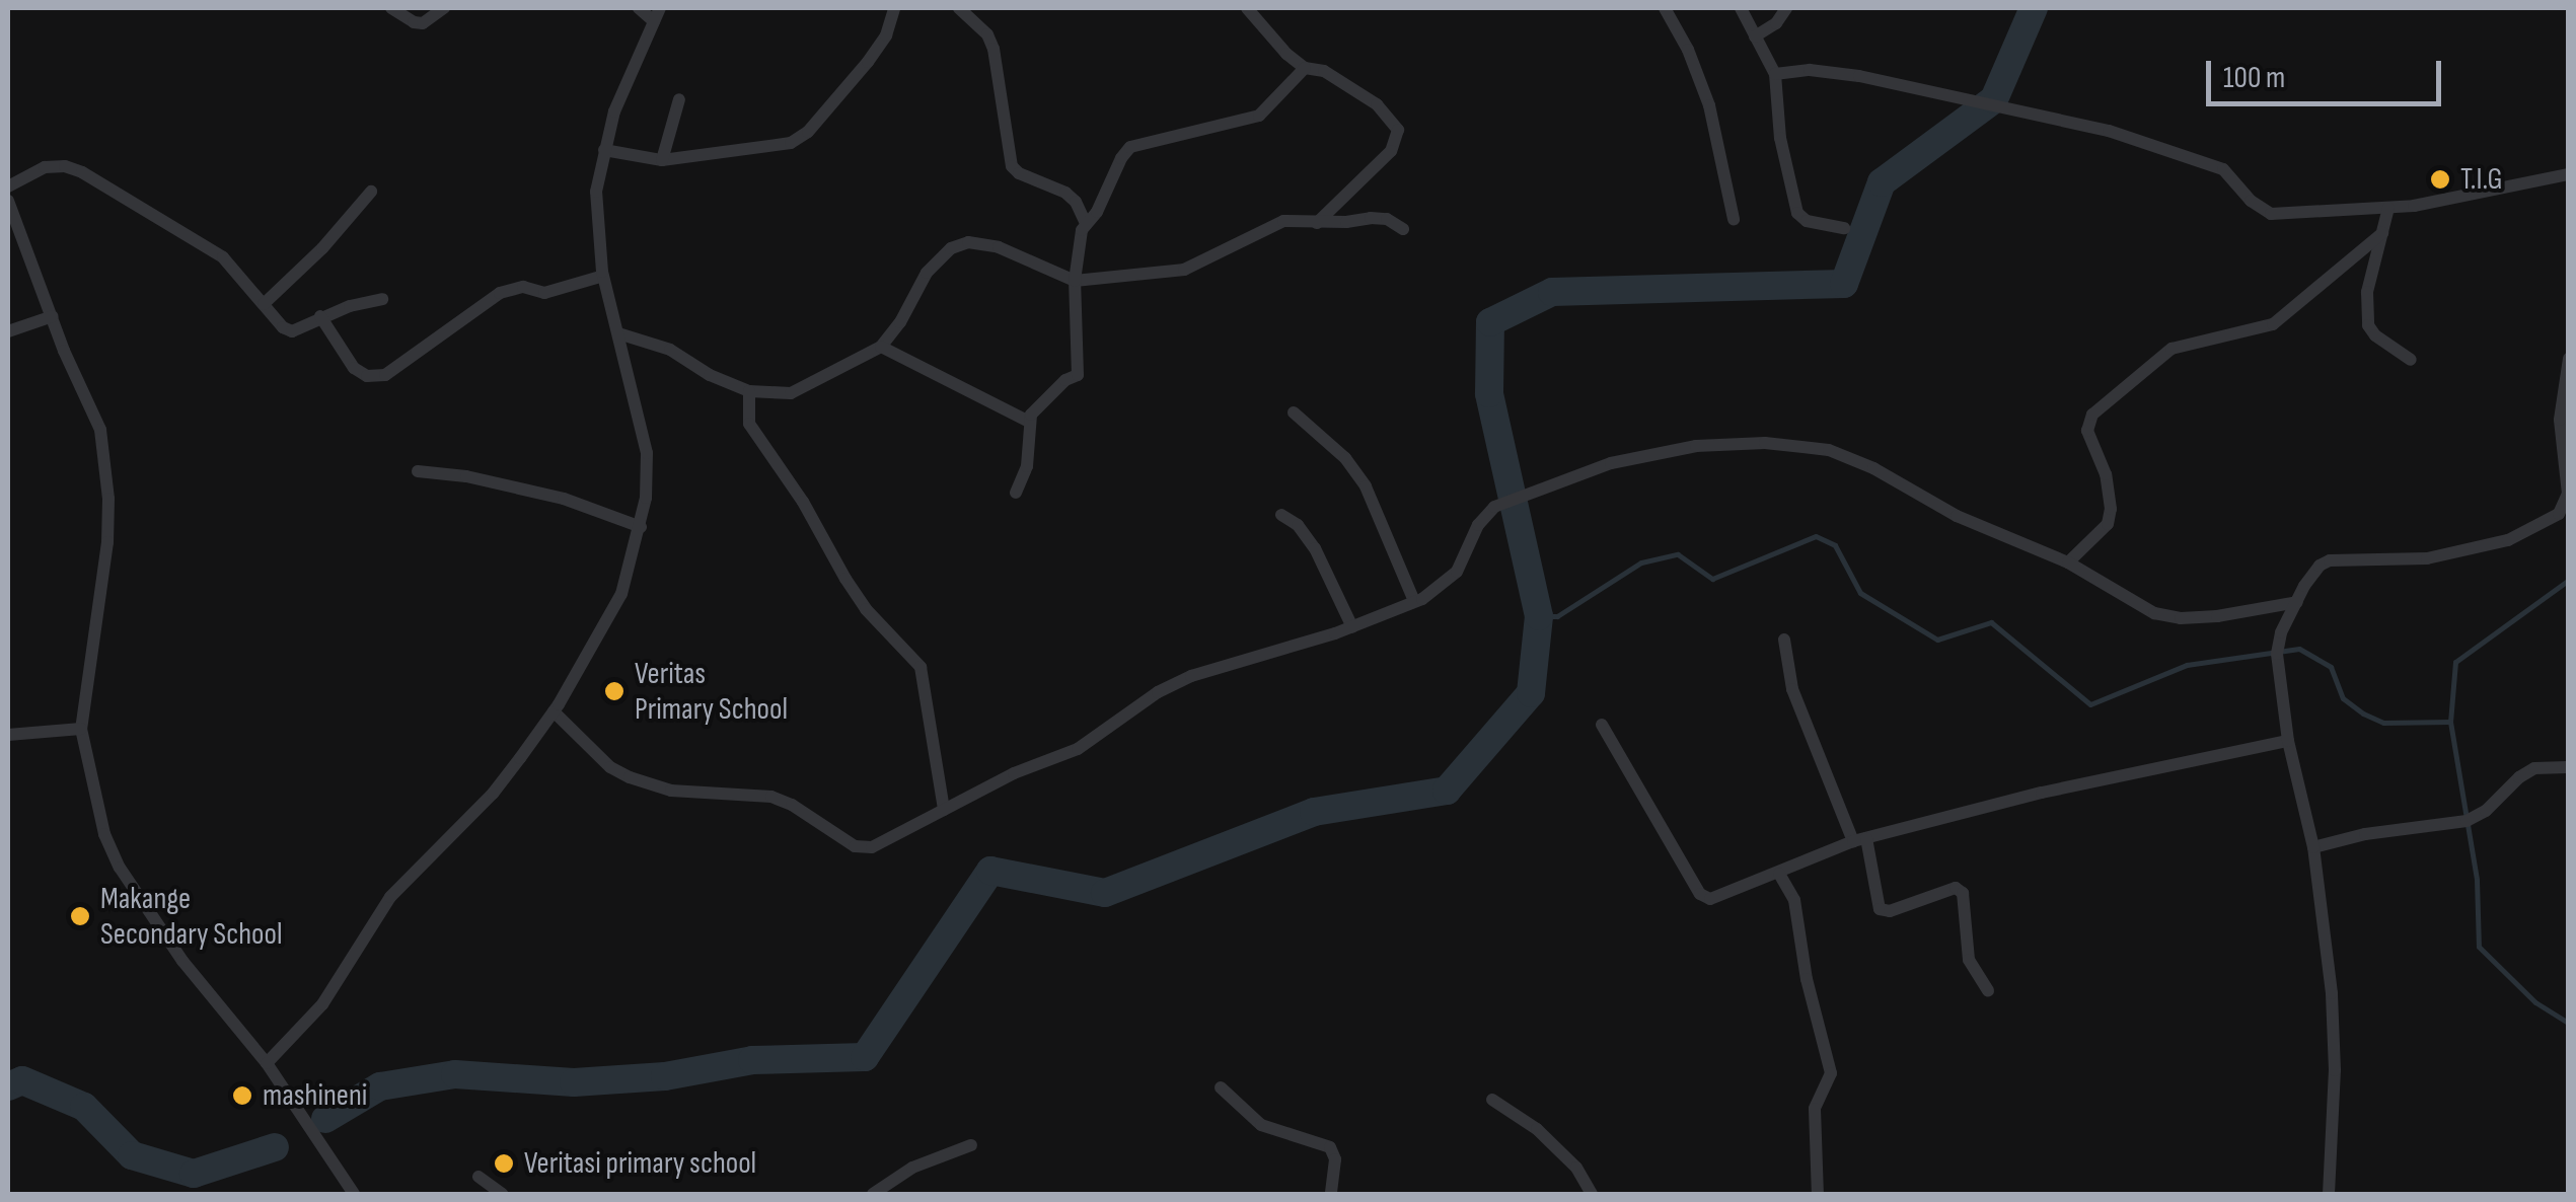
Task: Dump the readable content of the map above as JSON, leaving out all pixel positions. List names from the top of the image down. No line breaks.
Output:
{"places":["T.I.G","Veritas Primary School","Makange Secondary School","mashineni","Veritasi primary school"],"scale_bar":"100 m"}
